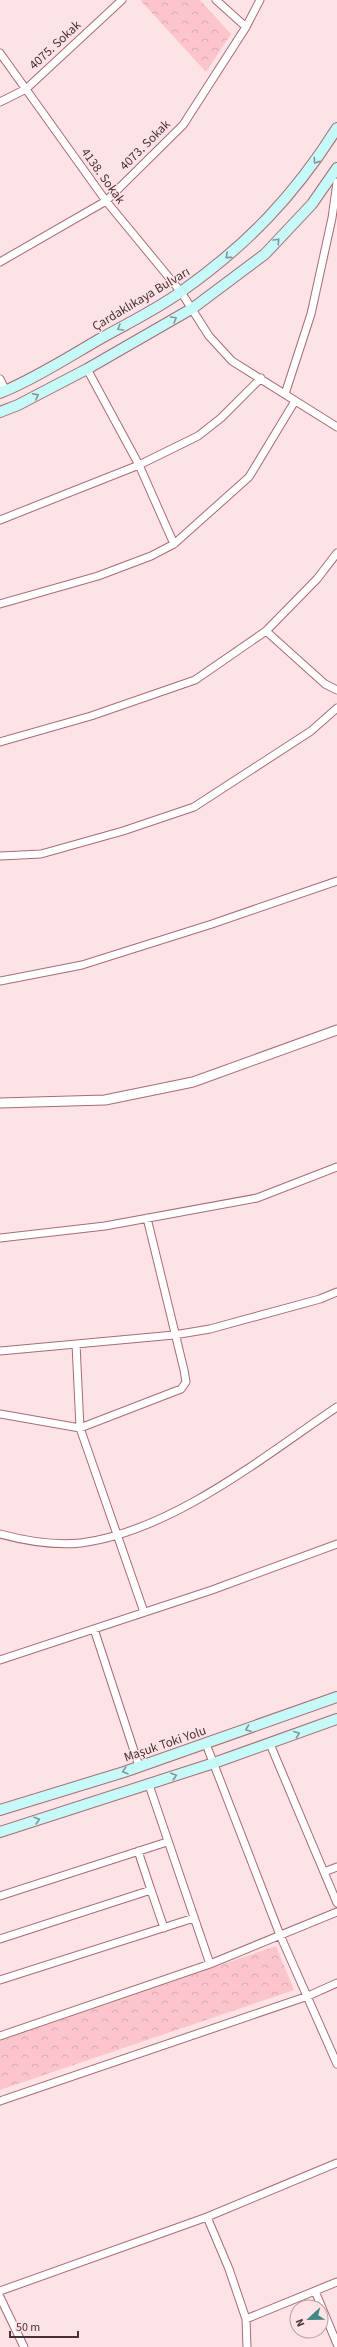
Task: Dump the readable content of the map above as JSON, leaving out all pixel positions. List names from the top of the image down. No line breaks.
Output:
{"streets":{"main road":["Çardaklıkaya Bulvarı","Maşuk Toki Yolu"],"street":["4075. Sokak","4073. Sokak","4138. Sokak"]},"crossings":[["4075. Sokak","4138. Sokak"],["4073. Sokak","4138. Sokak"],["4138. Sokak","Çardaklıkaya Bulvarı"]],"scale_bar":"50 m","north":"left"}
